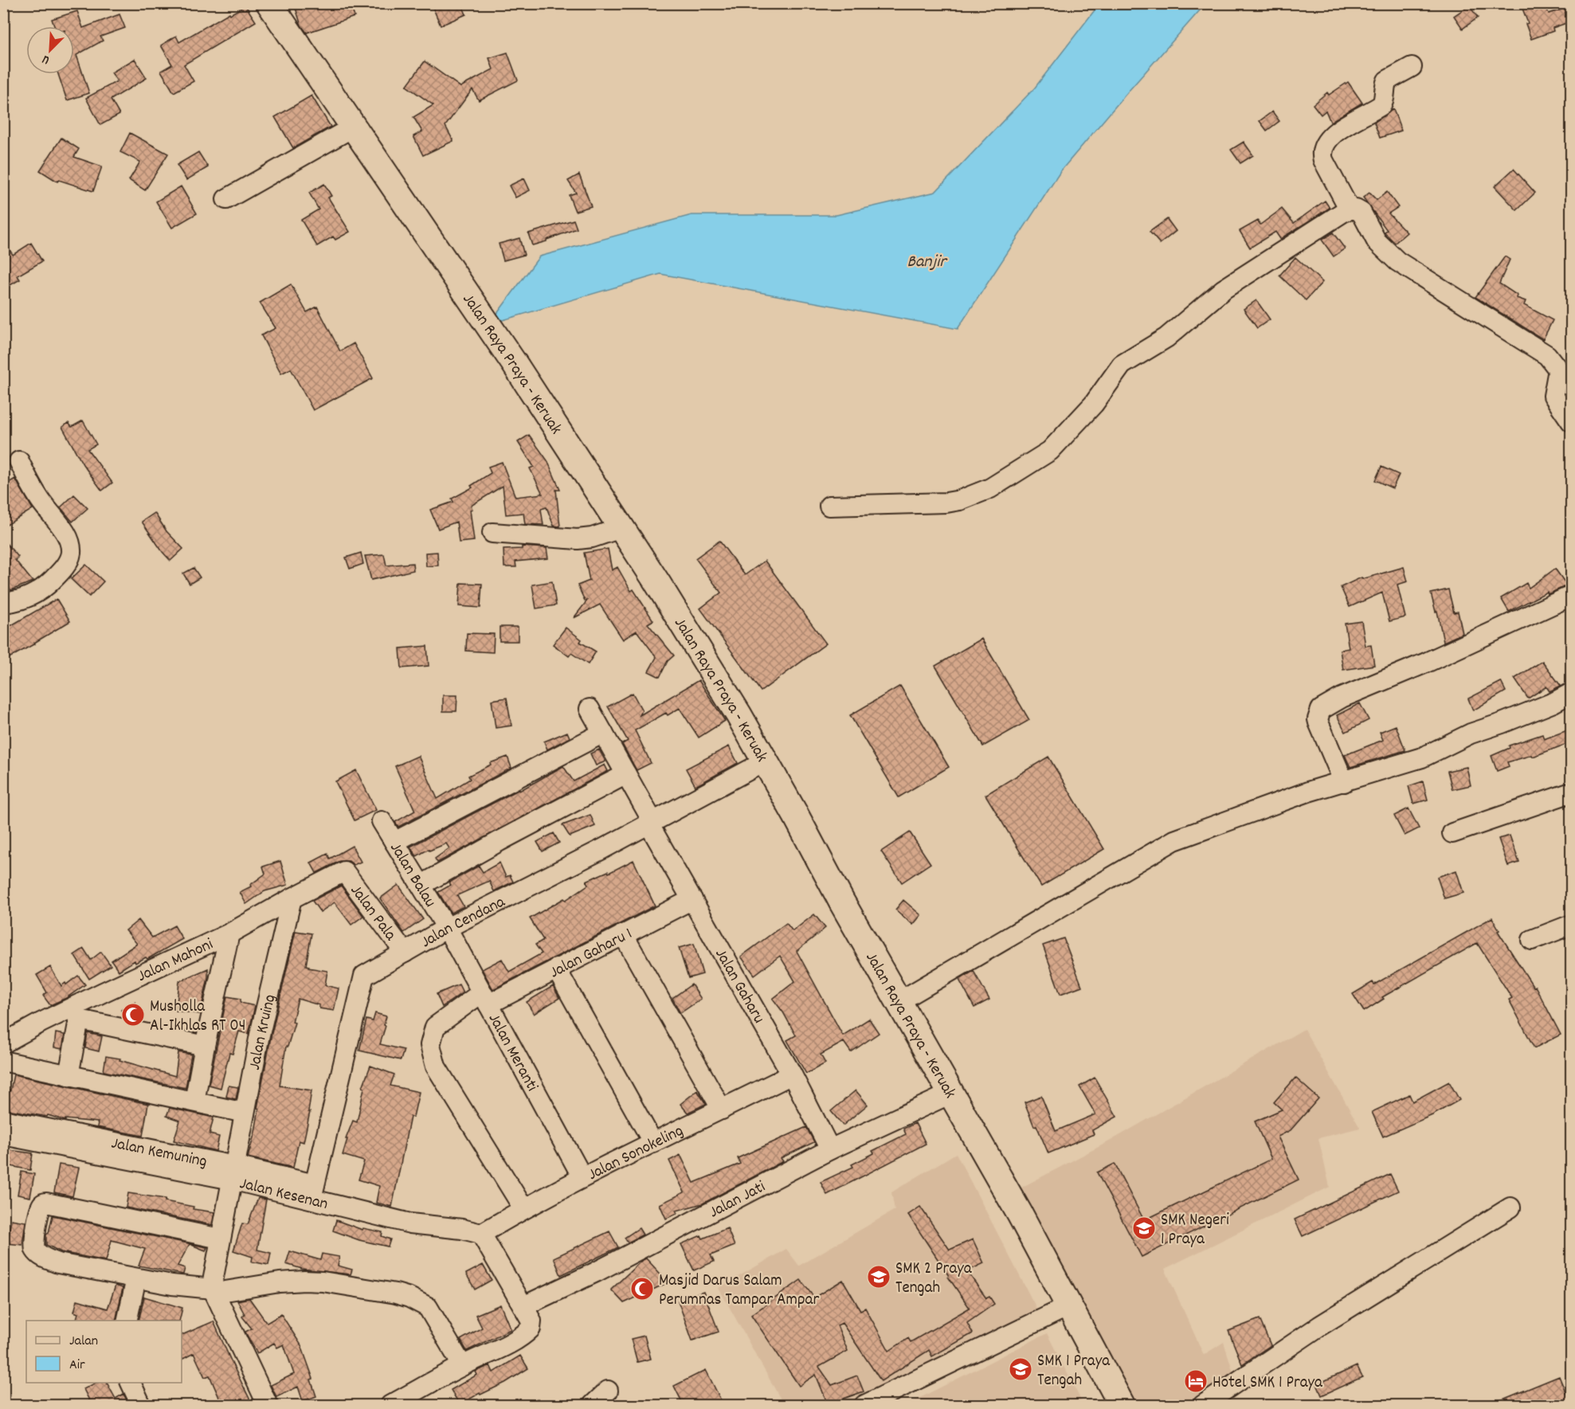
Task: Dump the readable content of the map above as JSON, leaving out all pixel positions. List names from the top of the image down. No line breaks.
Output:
{"streets":{"main road":["Jalan Raya Praya - Keruak"],"street":["Jalan Balau","Jalan Pala","Jalan Cendana","Jalan Gaharu 1","Jalan Mahoni","Jalan Gaharu","Jalan Kruing","Jalan Meranti","Jalan Kemuning","Jalan Sonokeling","Jalan Kesenan","Jalan Jati"]},"crossings":[["Jalan Raya Praya - Keruak","Jalan Cendana"],["Jalan Raya Praya - Keruak","Jalan Jati"],["Jalan Balau","Jalan Cendana"],["Jalan Balau","Jalan Meranti"],["Jalan Pala","Jalan Cendana"],["Jalan Pala","Jalan Mahoni"],["Jalan Cendana","Jalan Gaharu"],["Jalan Cendana","Jalan Meranti"],["Jalan Cendana","Jalan Kesenan"],["Jalan Gaharu 1","Jalan Gaharu"],["Jalan Gaharu 1","Jalan Meranti"],["Jalan Gaharu 1","Jalan Sonokeling"],["Jalan Mahoni","Jalan Kruing"],["Jalan Gaharu","Jalan Sonokeling"],["Jalan Gaharu","Jalan Jati"],["Jalan Kruing","Jalan Kemuning"],["Jalan Kruing","Jalan Kesenan"],["Jalan Meranti","Jalan Sonokeling"],["Jalan Kemuning","Jalan Kesenan"],["Jalan Sonokeling","Jalan Kesenan"]],"water":["Banjir"],"places":{"mosque":["Musholla Al-Ikhlas RT 04","Masjid Darus Salam Perumnas Tampar Ampar"],"school or university":["SMK Negeri 1 Praya","SMK 2 Praya Tengah","SMK 1 Praya Tengah"],"hotel":["Hotel SMK 1 Praya"]},"legend":["Jalan","Air"],"north":"bottom left"}
